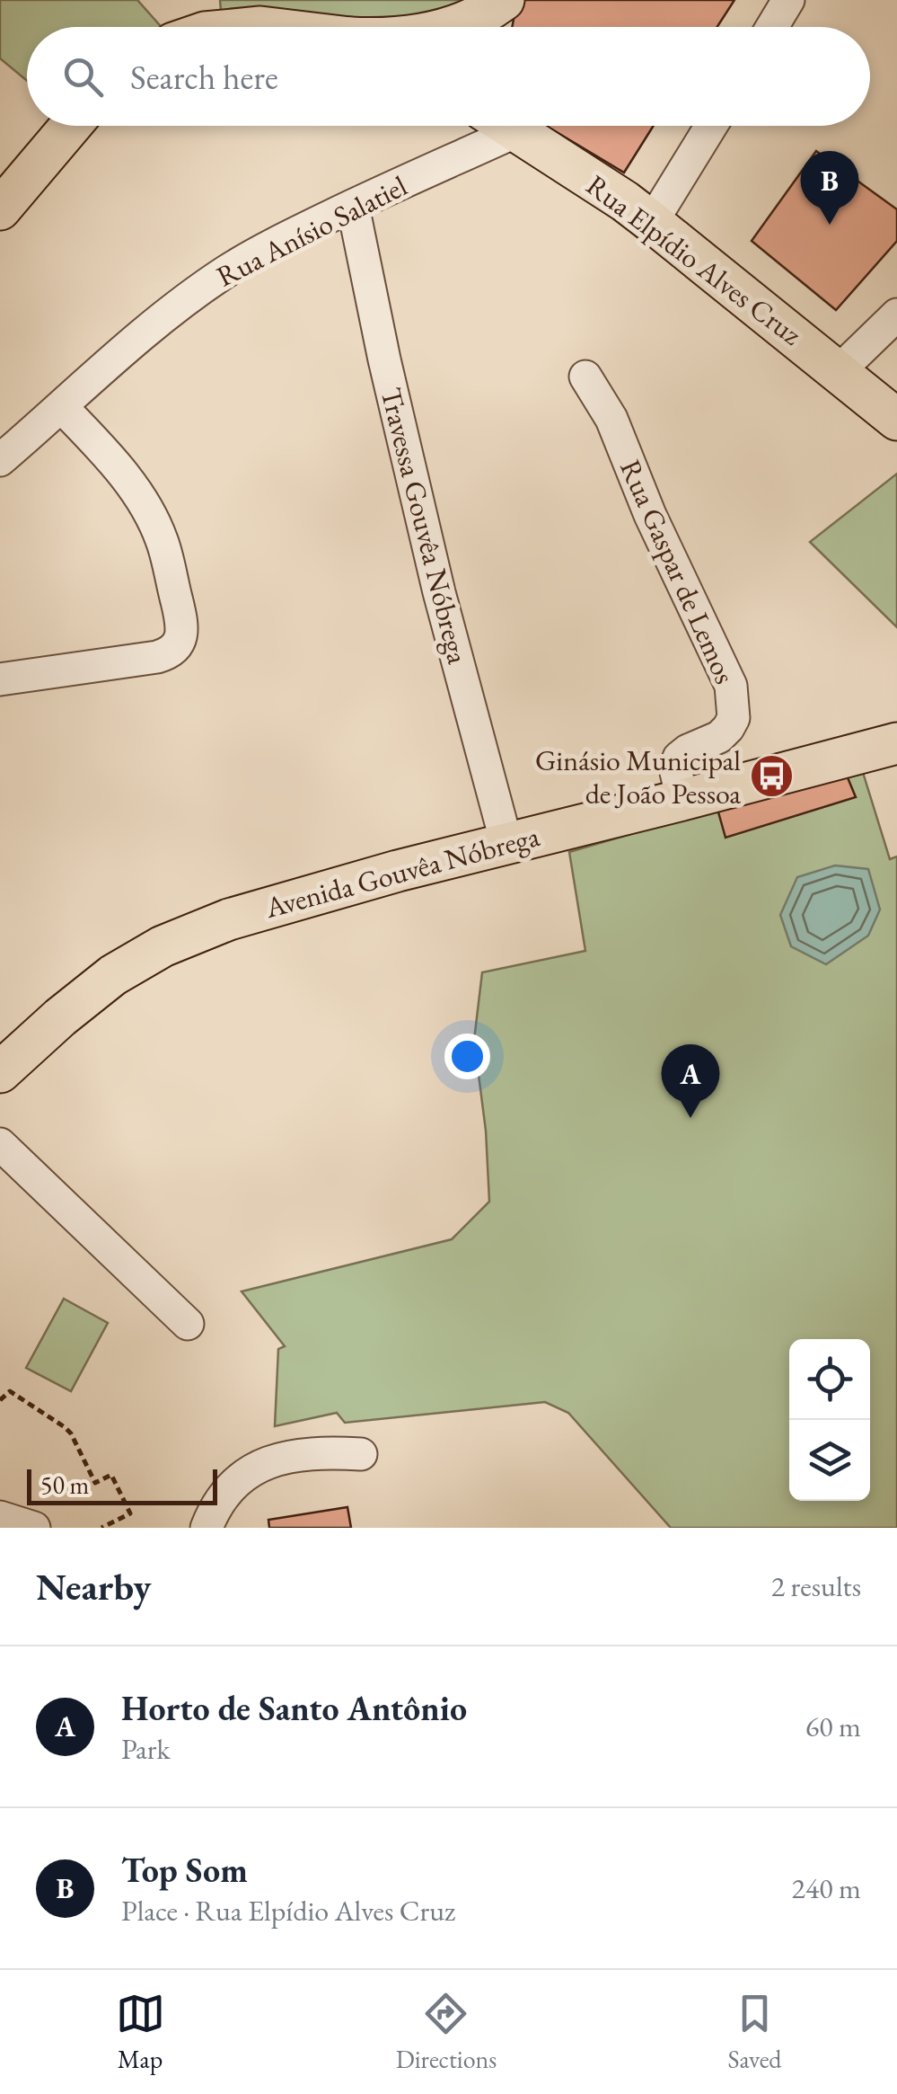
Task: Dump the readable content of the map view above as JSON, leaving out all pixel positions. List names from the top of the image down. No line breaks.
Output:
{"streets":{"main road":["Rua Elpídio Alves Cruz","Avenida Gouvêa Nóbrega"],"street":["Rua Anísio Salatiel","Travessa Gouvêa Nóbrega","Rua Gaspar de Lemos"]},"crossings":[["Rua Anísio Salatiel","Travessa Gouvêa Nóbrega"],["Travessa Gouvêa Nóbrega","Avenida Gouvêa Nóbrega"],["Rua Gaspar de Lemos","Avenida Gouvêa Nóbrega"]],"places":{"bus stop":["Ginásio Municipal de João Pessoa"]},"scale_bar":"50 m","page":{"search":"Search here","pins":["B","A"],"scale":"50 m","heading":["Nearby","2 results"],"list":[{"mark":"A","name":"Horto de Santo Antônio","note":"Park","value":"60 m"},{"mark":"B","name":"Top Som","note":"Place · Rua Elpídio Alves Cruz","value":"240 m"}],"nav":["Map","Directions","Saved"]}}
